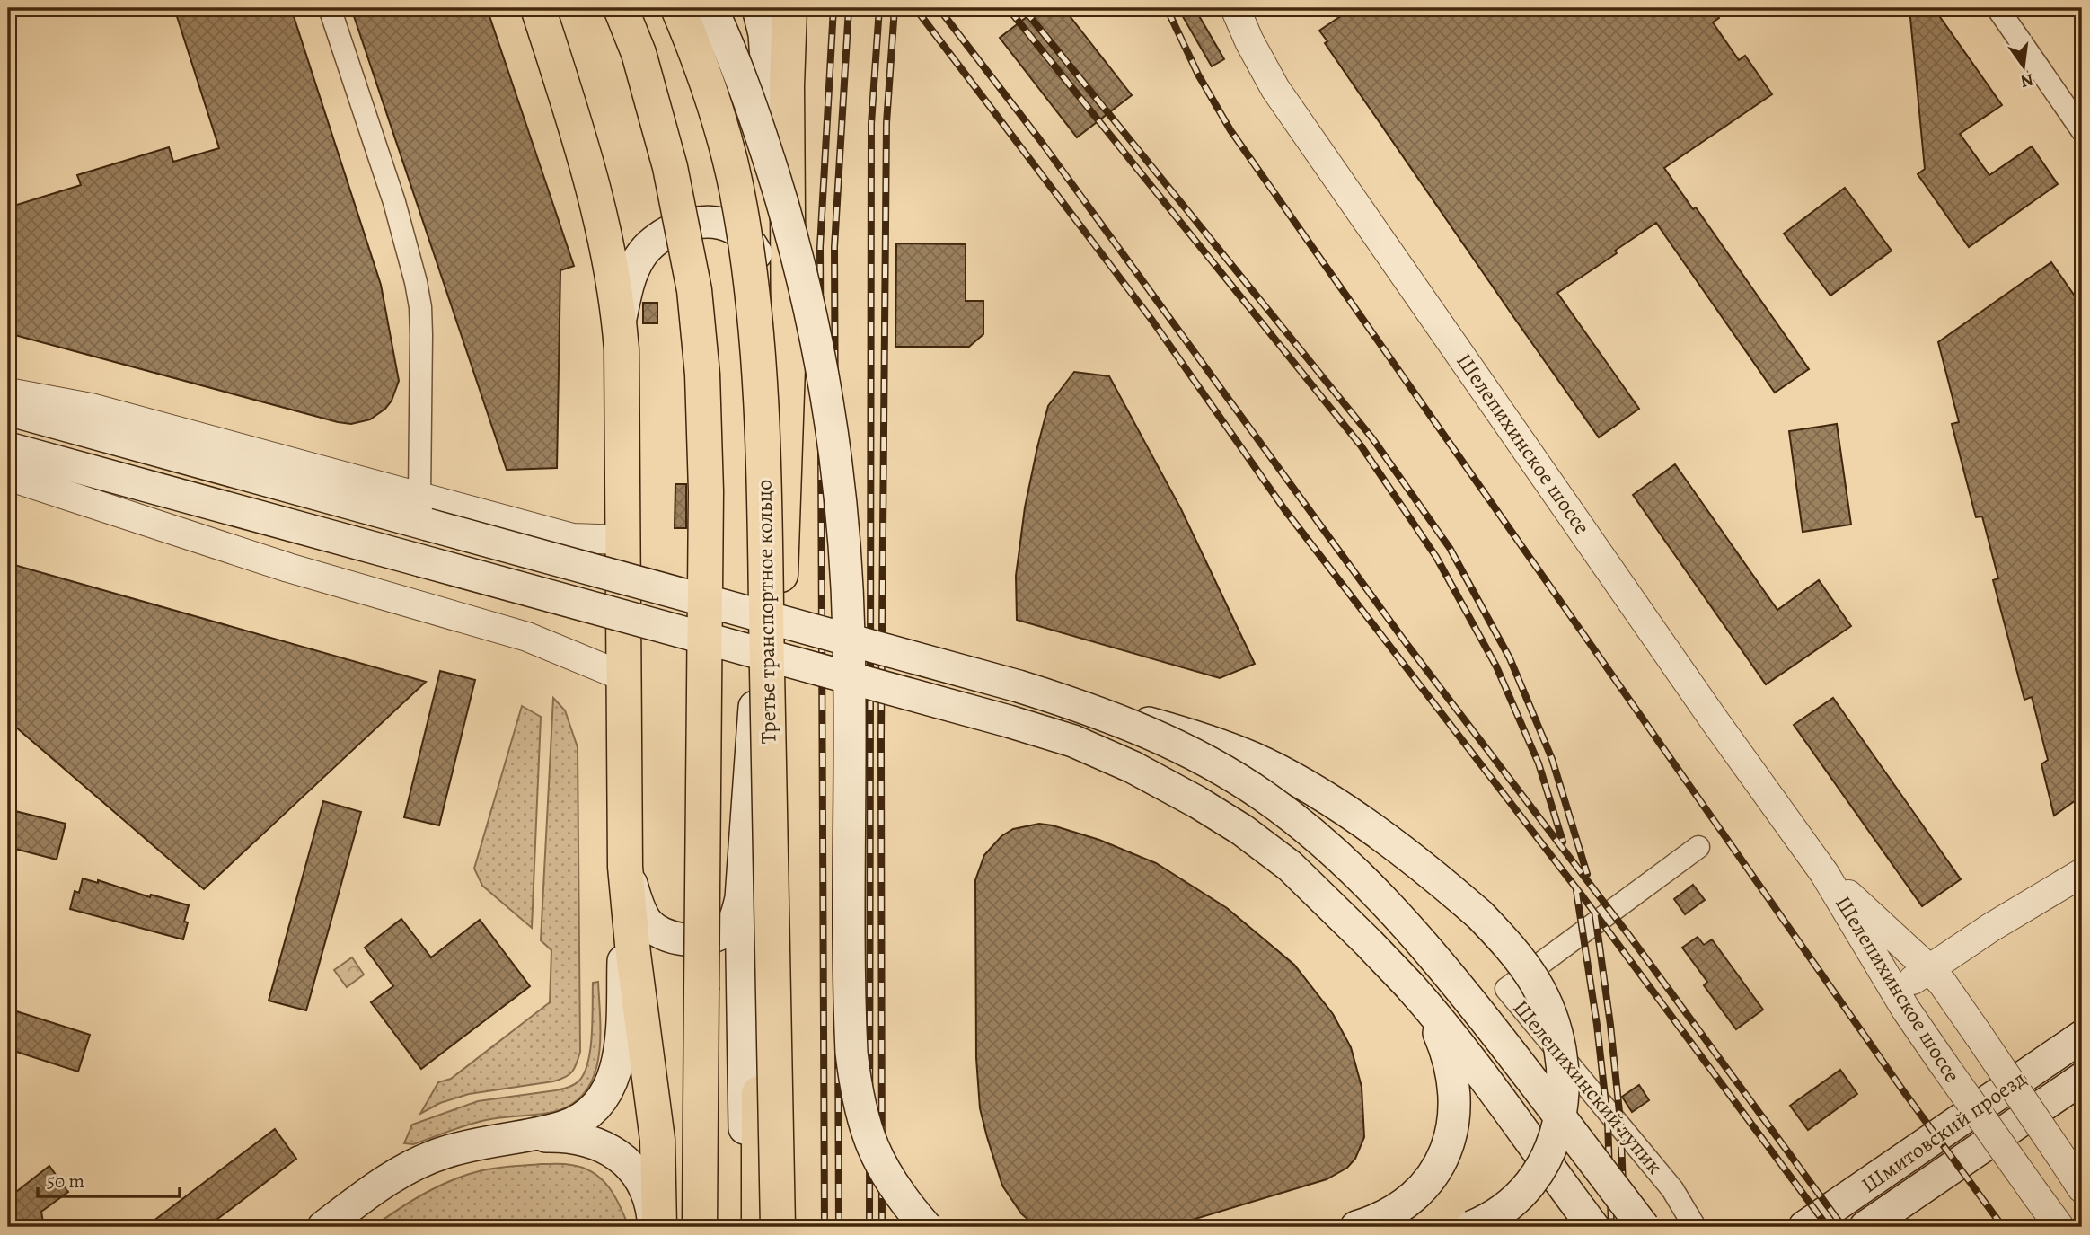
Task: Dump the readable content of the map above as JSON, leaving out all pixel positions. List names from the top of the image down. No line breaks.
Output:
{"streets":{"main road":["Третье транспортное кольцо","Шмитовский проезд"],"street":["Шелепихинское шоссе","Шелепихинский тупик"]},"scale_bar":"50 m","north":"bottom"}
